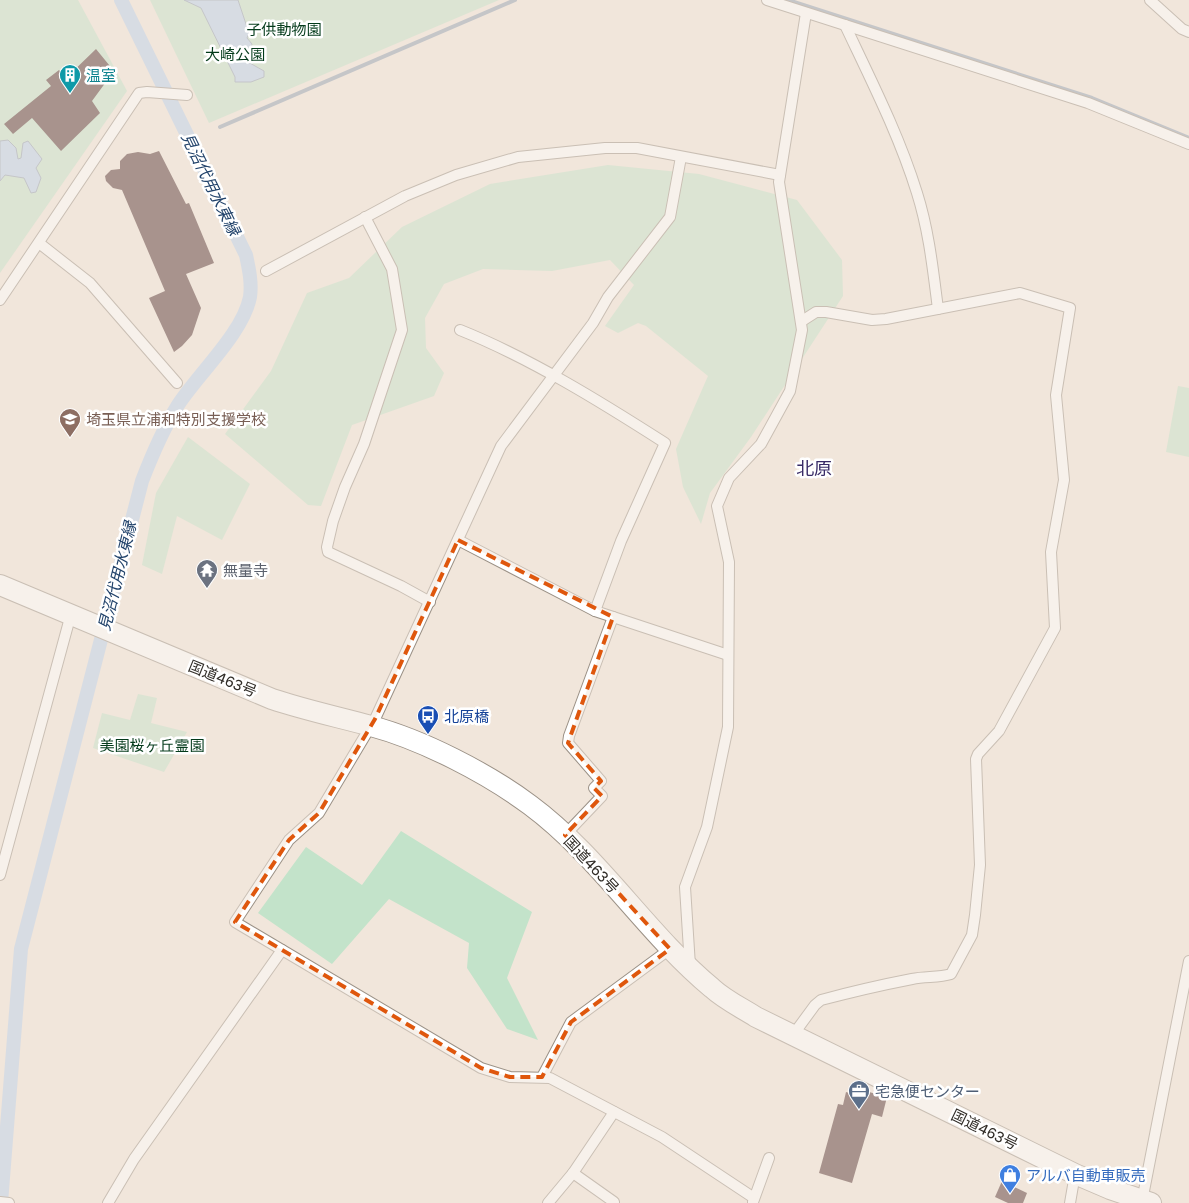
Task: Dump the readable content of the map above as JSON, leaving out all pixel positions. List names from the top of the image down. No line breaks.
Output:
{"streets":{"highway":["国道463号"]},"districts":["北原"],"water":["見沼代用水東縁"],"parks":["子供動物園","大崎公園","美園桜ヶ丘霊園"],"places":{"building":["温室"],"school or university":["埼玉県立浦和特別支援学校"],"temple":["無量寺"],"bus stop":["北原橋"],"office":["宅急便センター"],"shop":["アルバ自動車販売"]}}
